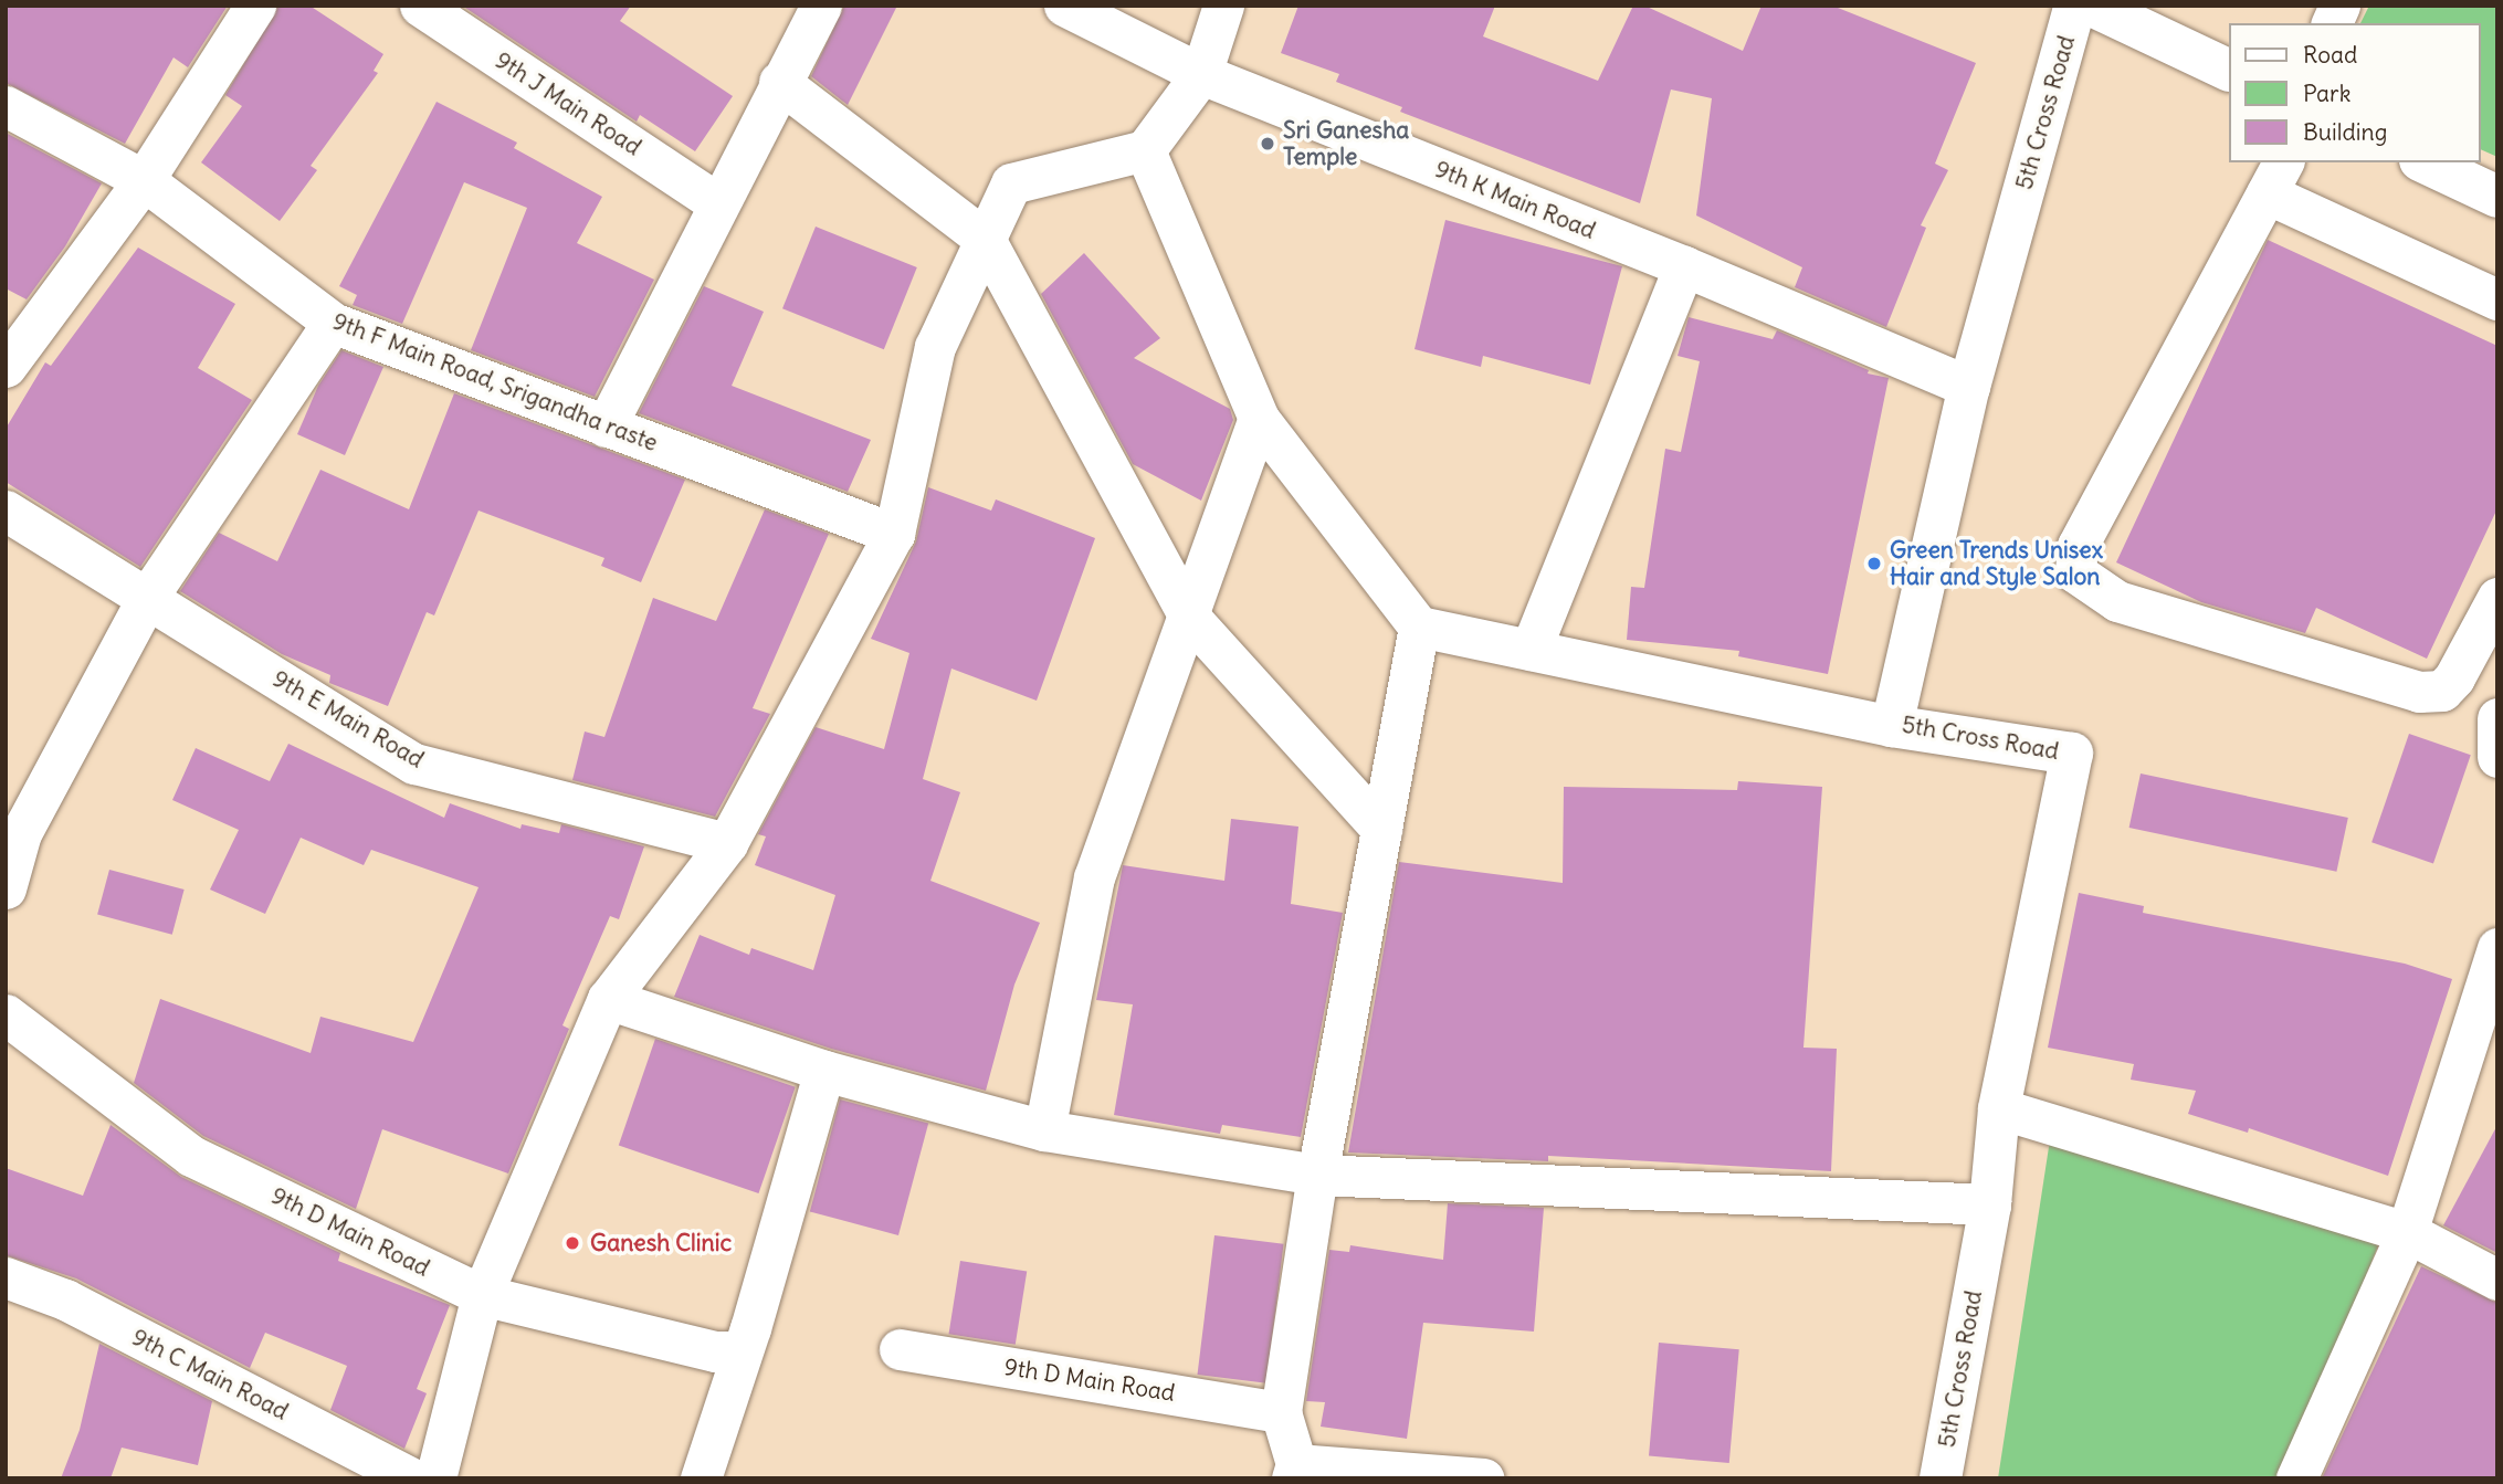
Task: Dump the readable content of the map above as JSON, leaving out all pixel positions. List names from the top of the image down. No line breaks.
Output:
{"streets":{"street":["9th J Main Road","5th Cross Road","9th K Main Road","9th F Main Road, Srigandha raste","9th E Main Road","9th D Main Road","9th C Main Road"]},"crossings":[["5th Cross Road","9th K Main Road"]],"places":["Sri Ganesha Temple","Green Trends Unisex Hair and Style Salon","Ganesh Clinic"],"legend":["Road","Park","Building"]}
